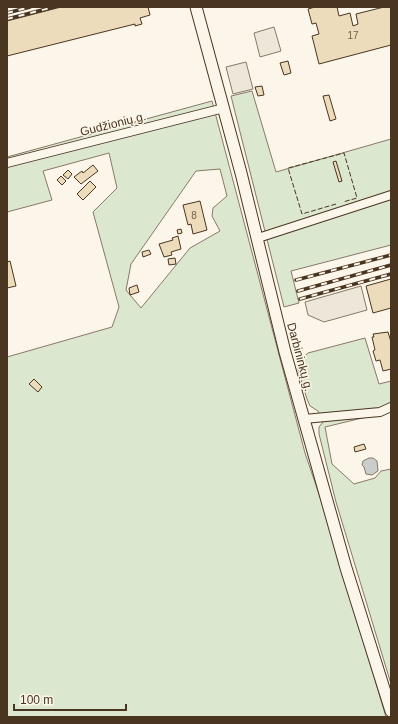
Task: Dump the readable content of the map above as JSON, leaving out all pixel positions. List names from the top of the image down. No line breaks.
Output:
{"streets":{"main road":["Darbininkų g."],"street":["Gudžionių g."]},"crossings":[["Gudžionių g.","Darbininkų g."]],"house_numbers":["17","8"],"scale_bar":"100 m"}
